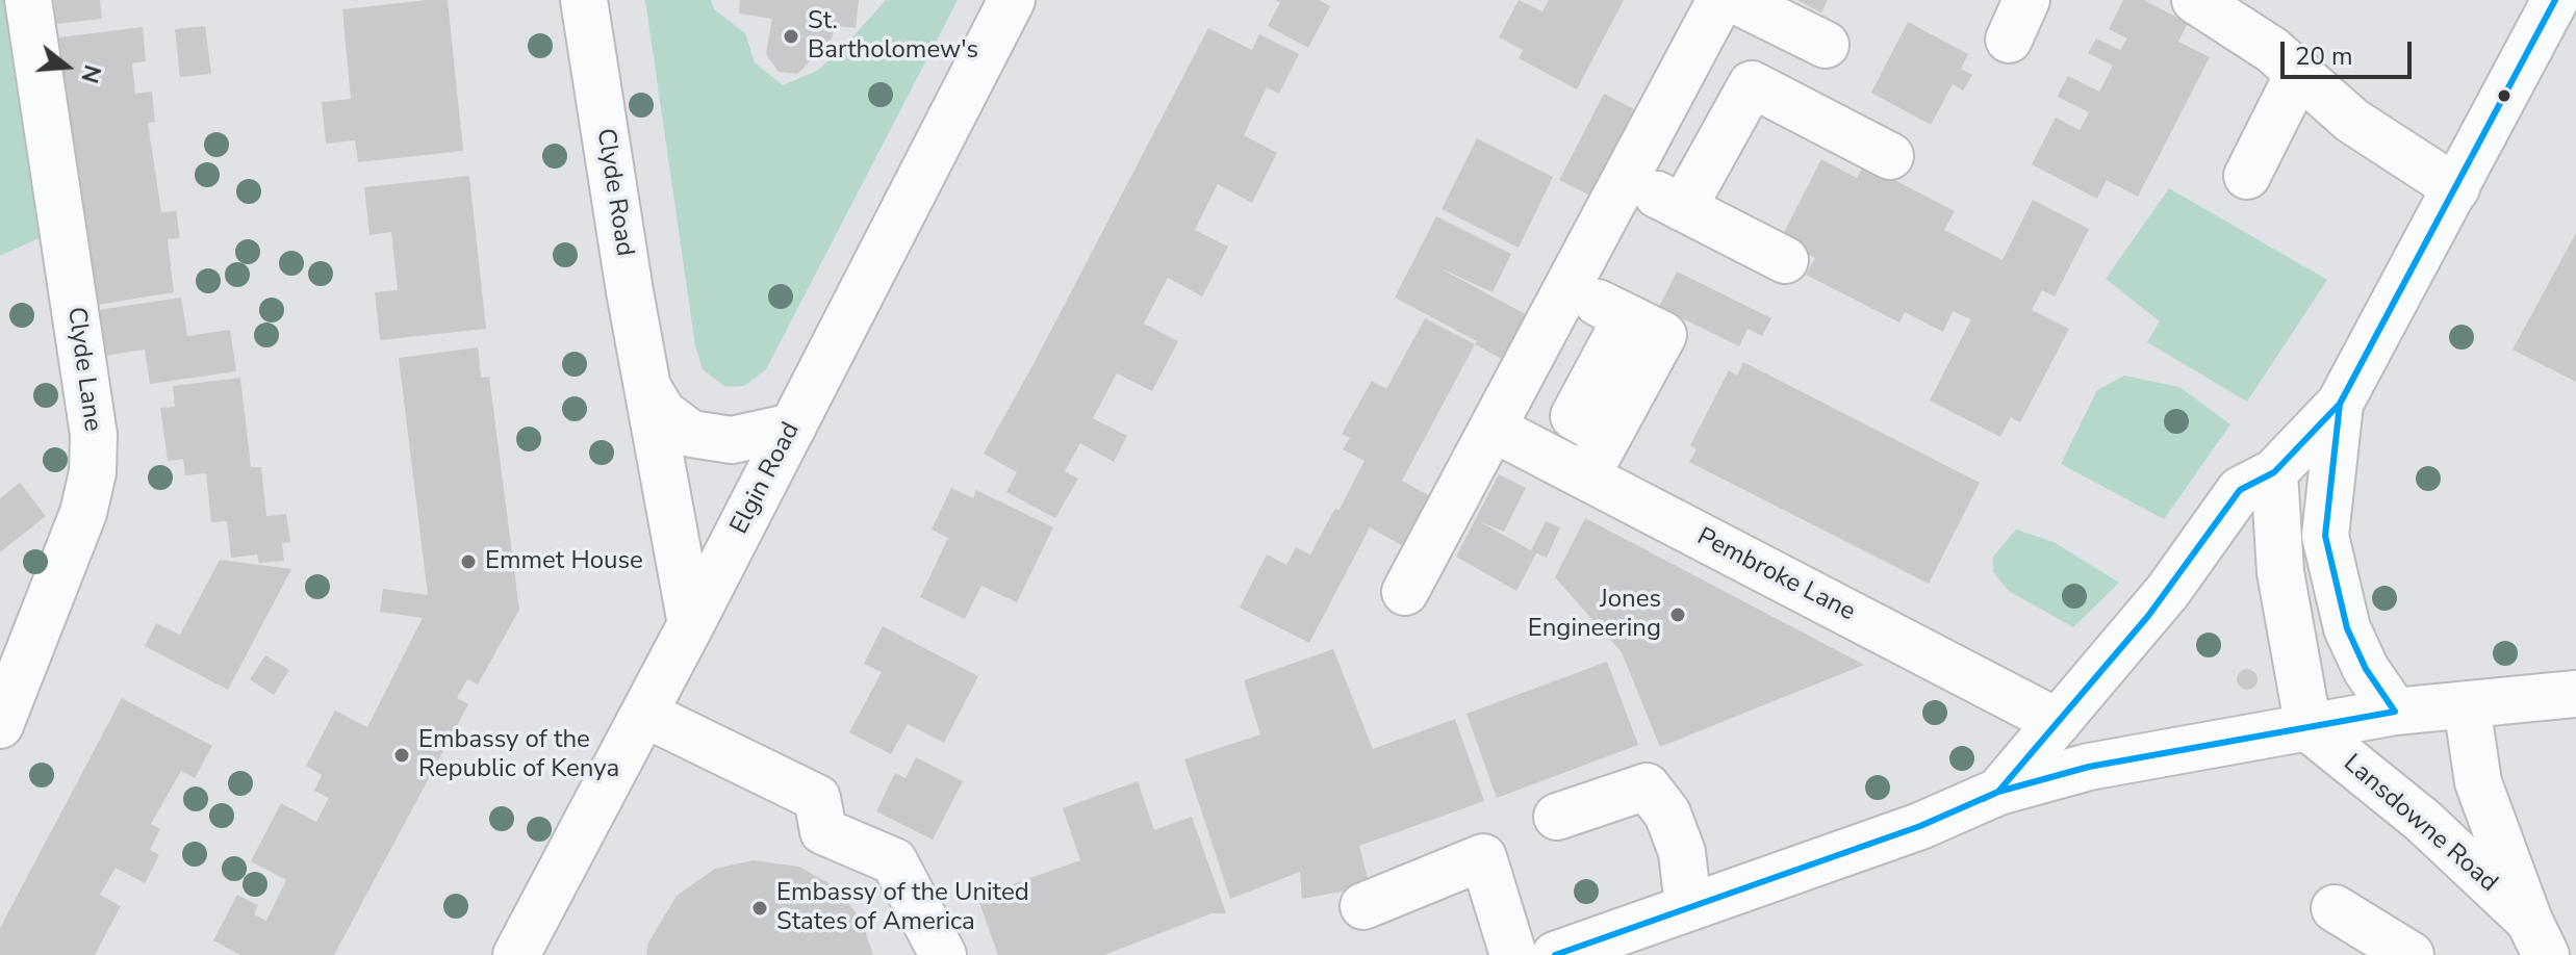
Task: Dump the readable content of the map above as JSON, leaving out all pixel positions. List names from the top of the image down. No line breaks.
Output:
{"streets":{"street":["Clyde Road","Clyde Lane","Elgin Road","Pembroke Lane","Lansdowne Road"]},"crossings":[["Clyde Road","Elgin Road"]],"places":["St. Bartholomew's","Emmet House","Jones Engineering","Embassy of the Republic of Kenya","Embassy of the United States of America"],"scale_bar":"20 m","north":"right"}
